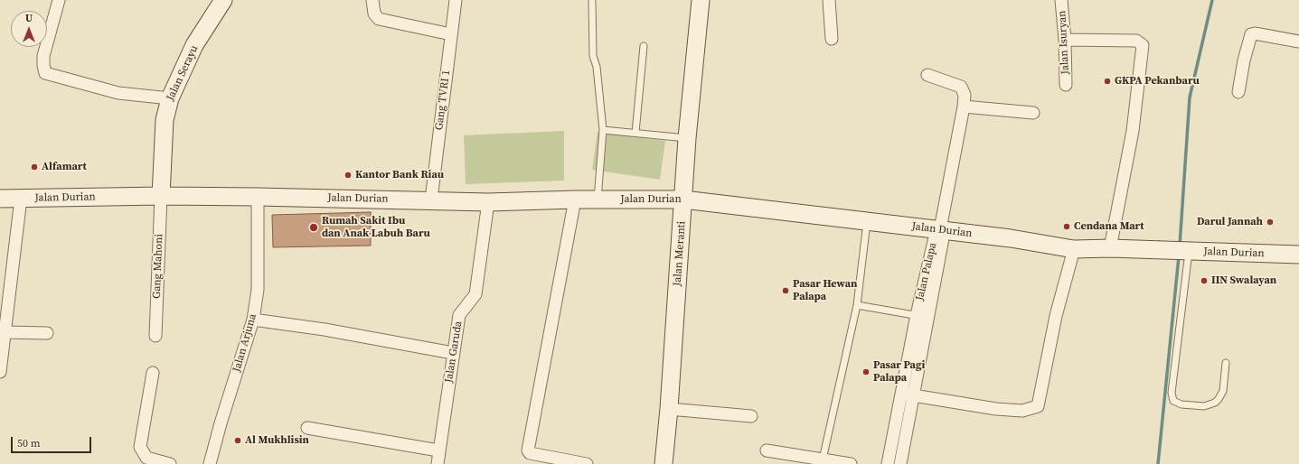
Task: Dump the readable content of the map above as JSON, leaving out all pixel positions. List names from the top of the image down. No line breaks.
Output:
{"streets":{"main road":["Jalan Serayu","Jalan Durian","Jalan Meranti"],"street":["Jalan Isuryan","Gang TVRI 1","Gang Mahoni","Jalan Palapa","Jalan Arjuna","Jalan Garuda"]},"crossings":[["Jalan Serayu","Jalan Durian"],["Jalan Serayu","Gang Mahoni"],["Gang TVRI 1","Jalan Durian"],["Jalan Durian","Jalan Meranti"],["Jalan Durian","Gang Mahoni"],["Jalan Durian","Jalan Palapa"],["Jalan Durian","Jalan Arjuna"],["Jalan Durian","Jalan Garuda"]],"places":["GKPA Pekanbaru","Alfamart","Kantor Bank Riau","Darul Jannah","Cendana Mart","Rumah Sakit Ibu dan Anak Labuh Baru","IIN Swalayan","Pasar Hewan Palapa","Pasar Pagi Palapa","Al Mukhlisin"],"scale_bar":"50 m","north":"top"}
